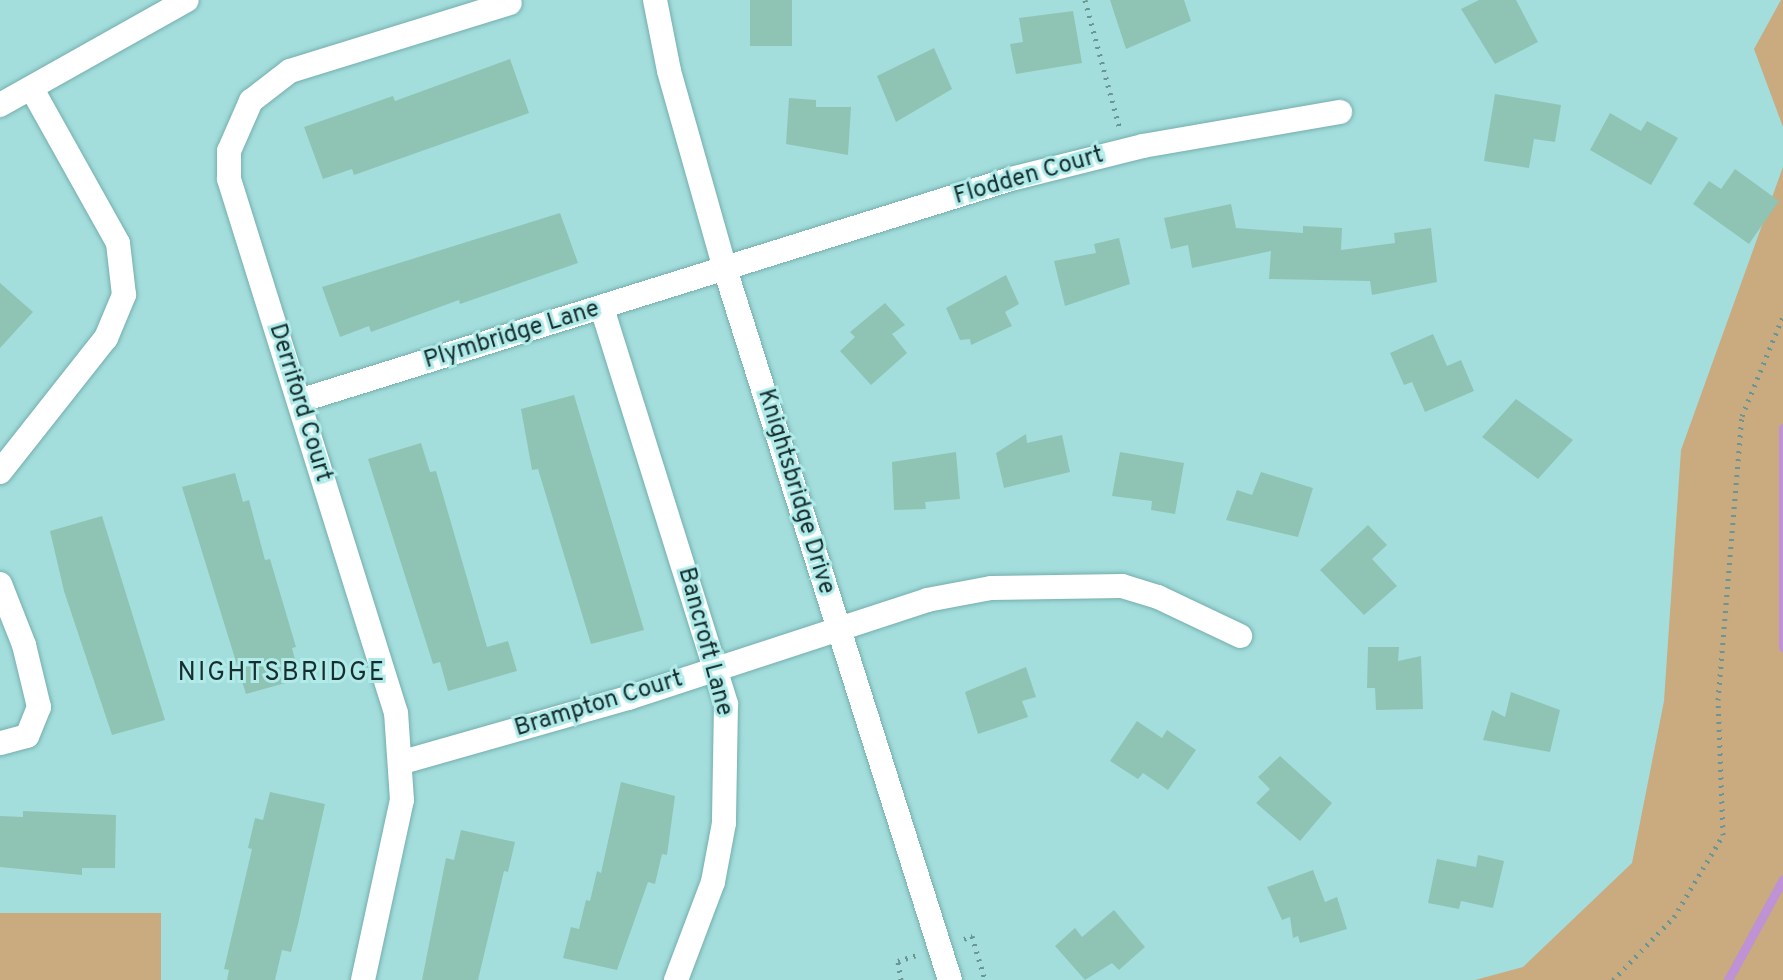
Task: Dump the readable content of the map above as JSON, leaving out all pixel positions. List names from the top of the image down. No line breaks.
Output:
{"streets":{"street":["Flodden Court","Plymbridge Lane","Derriford Court","Knightsbridge Drive","Bancroft Lane","Brampton Court"]},"crossings":[["Flodden Court","Plymbridge Lane"],["Flodden Court","Knightsbridge Drive"],["Plymbridge Lane","Derriford Court"],["Plymbridge Lane","Knightsbridge Drive"],["Plymbridge Lane","Bancroft Lane"],["Derriford Court","Brampton Court"],["Knightsbridge Drive","Brampton Court"],["Bancroft Lane","Brampton Court"]],"districts":["NIGHTSBRIDGE"]}
